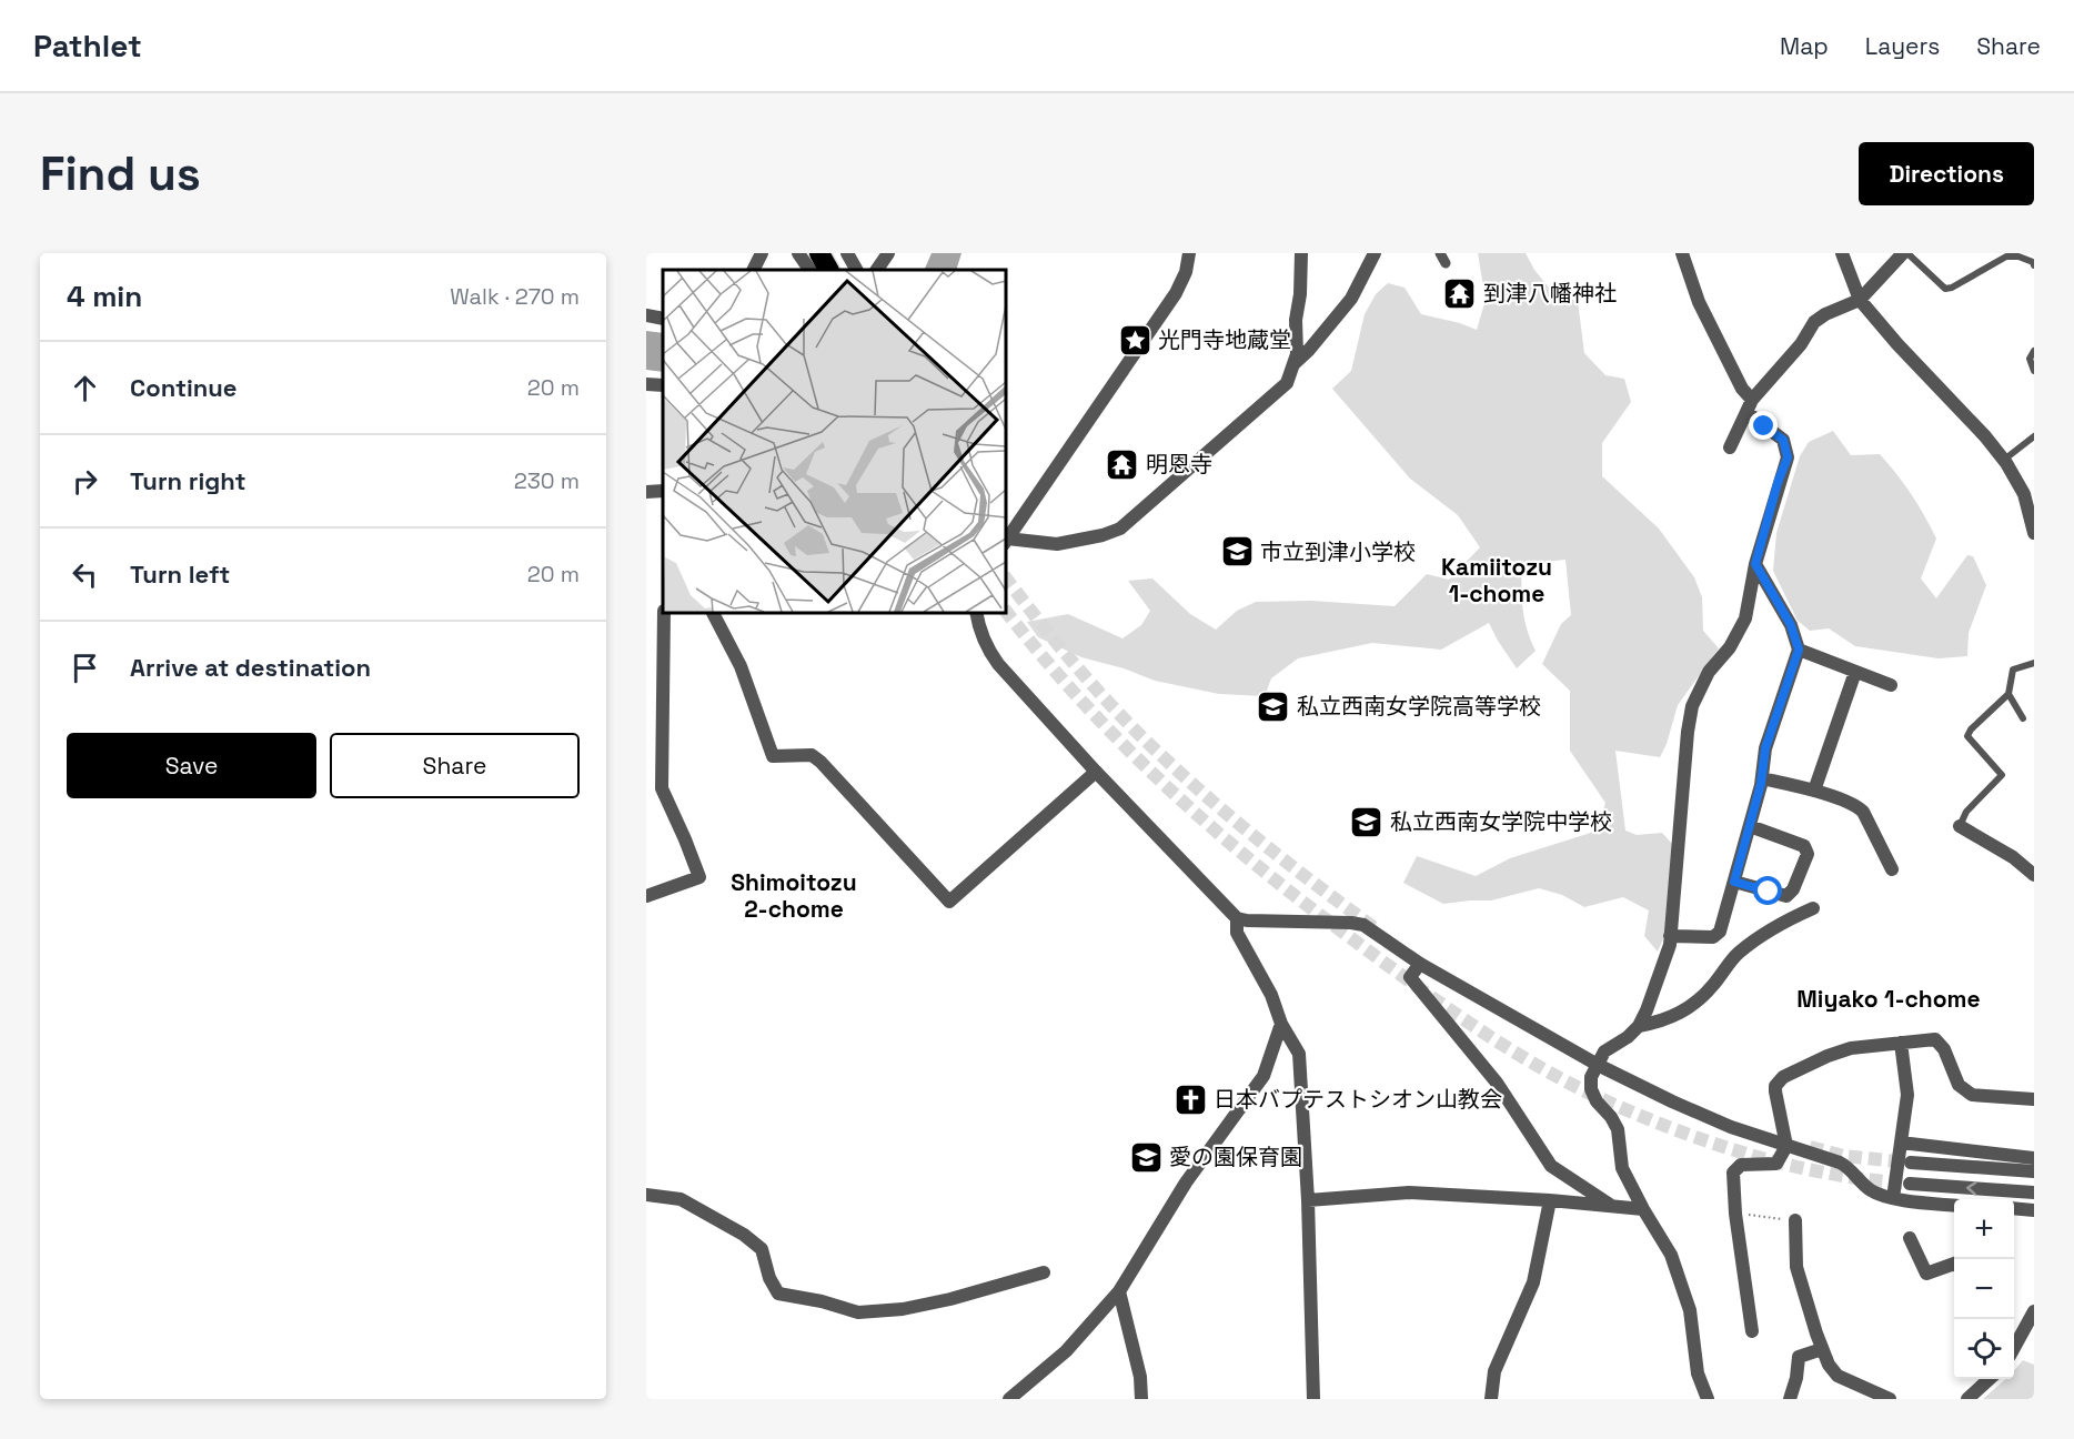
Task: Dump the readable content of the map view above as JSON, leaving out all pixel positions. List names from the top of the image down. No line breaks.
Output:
{"districts":["Kamiitozu 1-chome","Shimoitozu 2-chome","Miyako 1-chome"],"places":{"temple":["到津八幡神社","明恩寺"],"place":["光門寺地蔵堂"],"school or university":["市立到津小学校","私立西南女学院高等学校","私立西南女学院中学校","愛の園保育園"],"church":["日本バプテストシオン山教会"]},"page":{"header":"Pathlet","nav":["Map","Layers","Share"],"buttons":["Directions",["Save","Share"]],"title":"Find us","heading":["4 min","Walk · 270 m"],"list":[["Continue","20 m"],["Turn right","230 m"],["Turn left","20 m"],"Arrive at destination"],"map_buttons":["+","−"]}}
